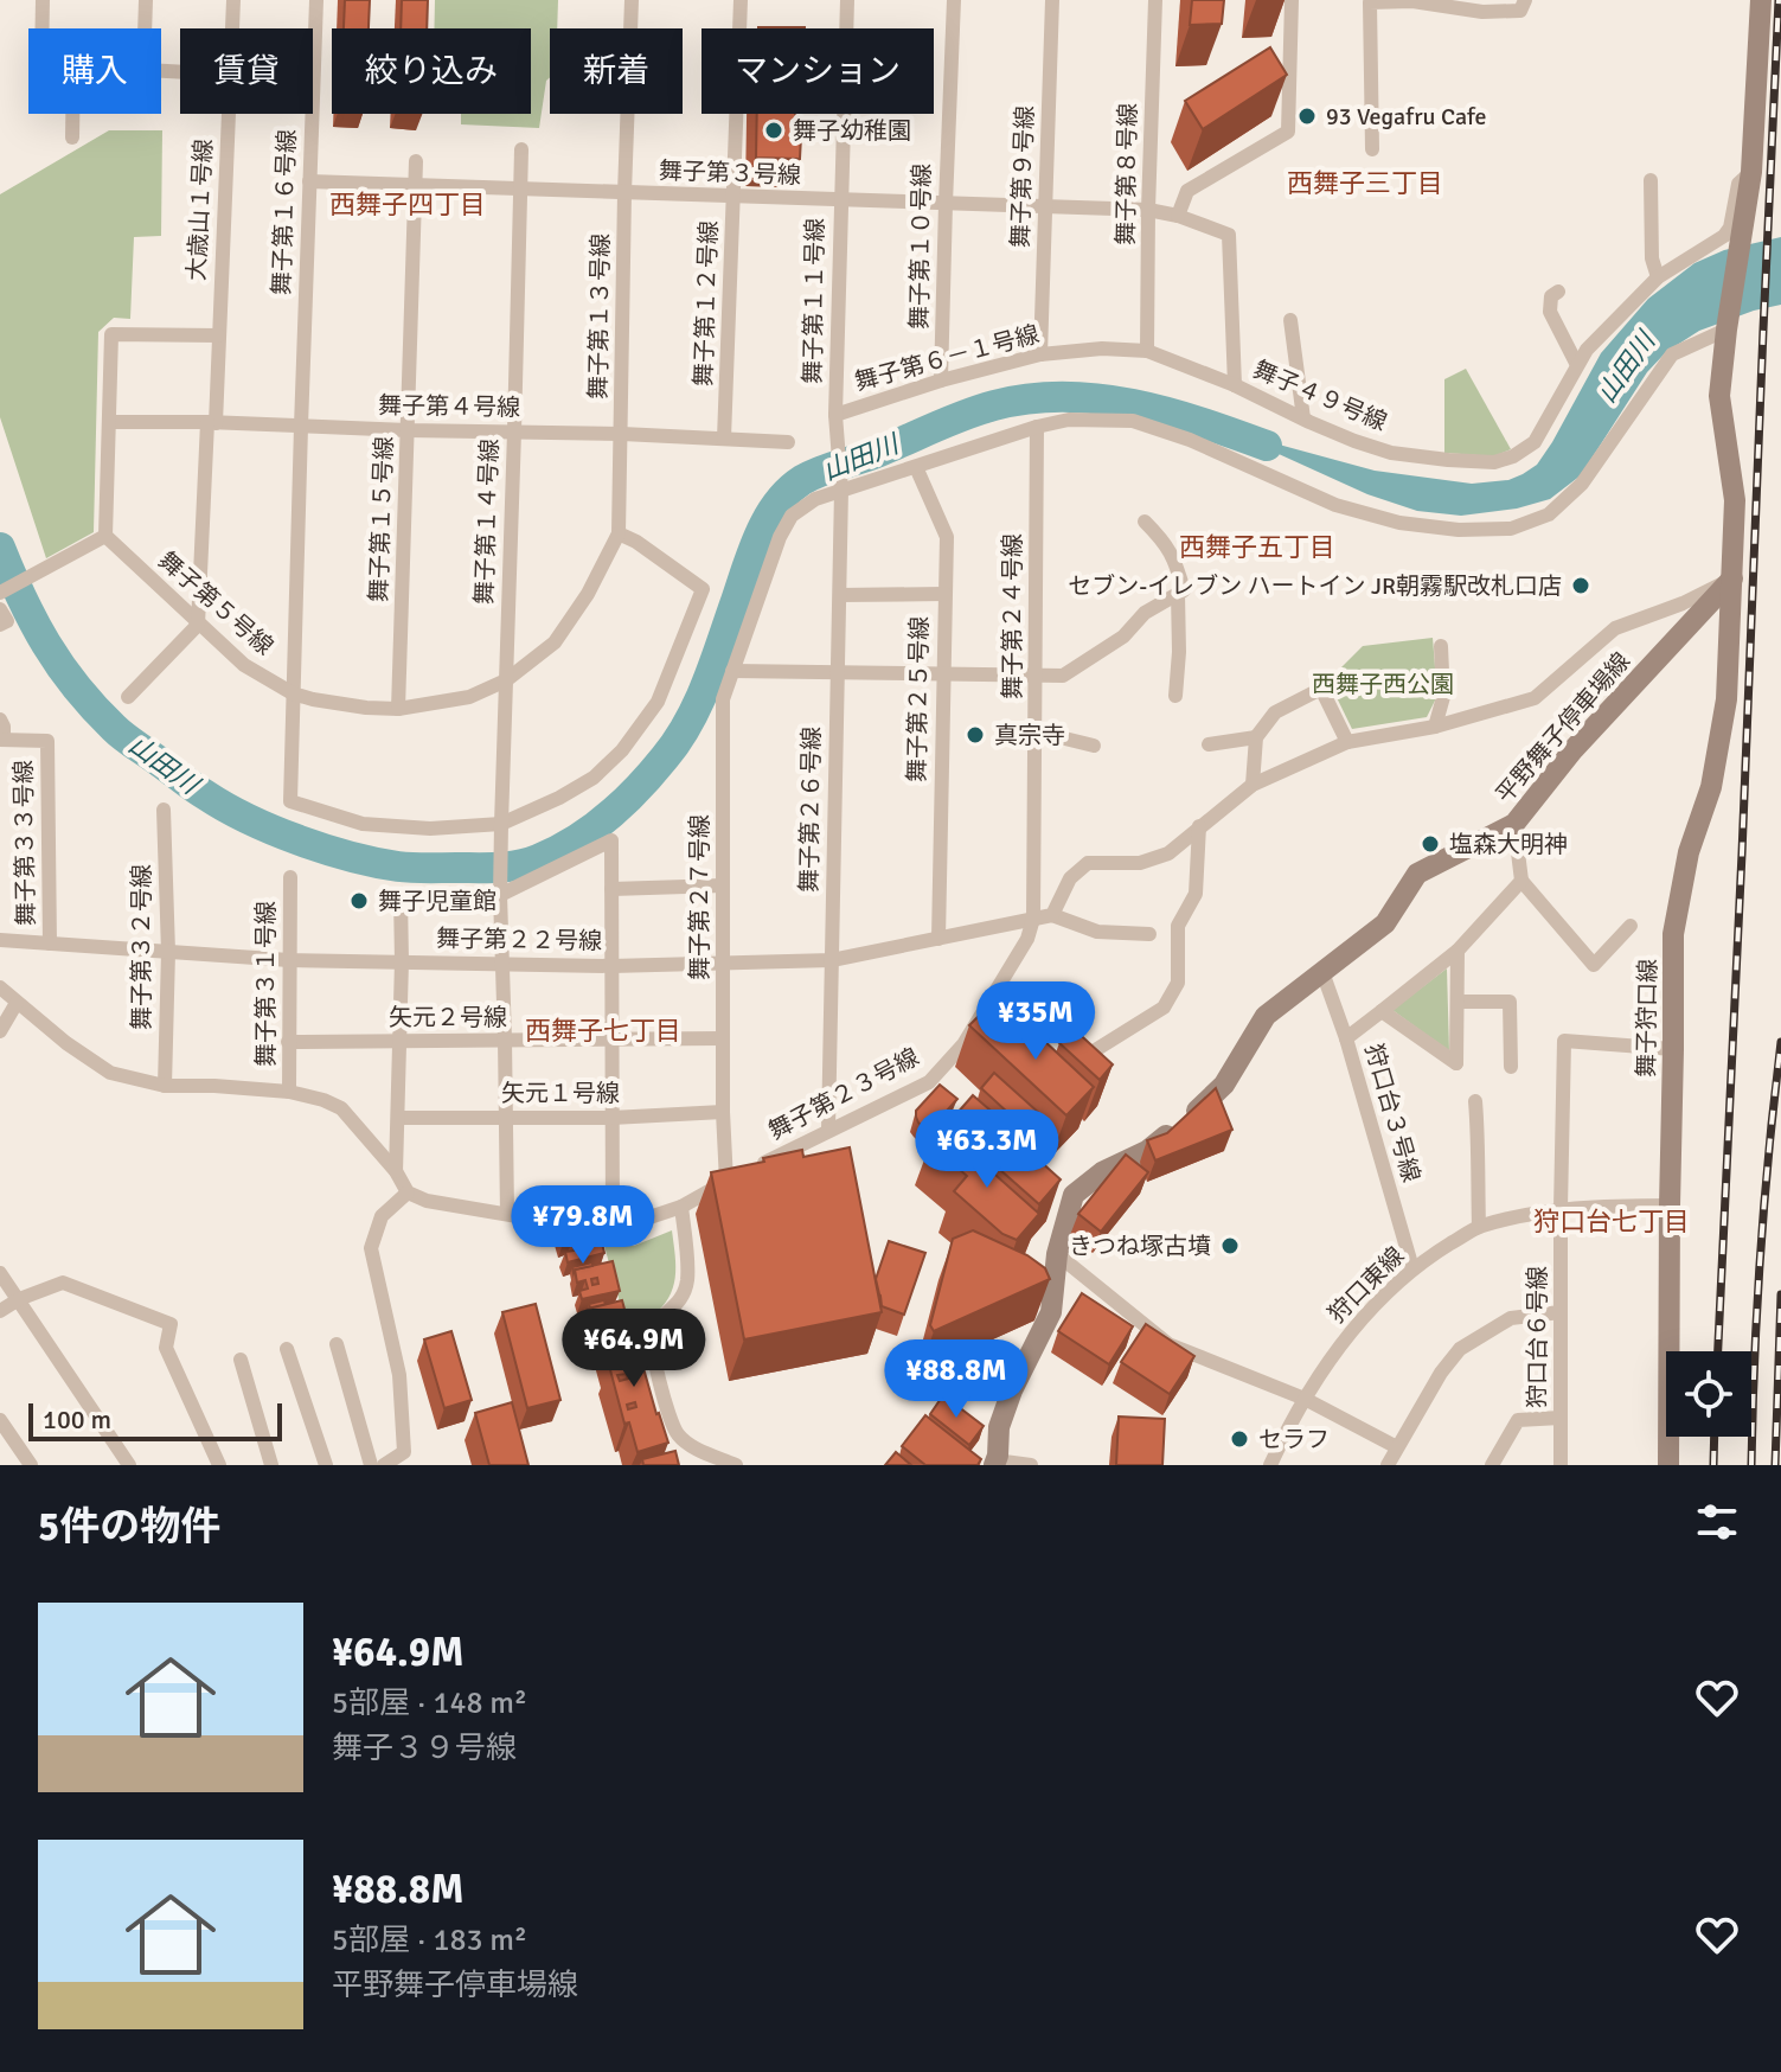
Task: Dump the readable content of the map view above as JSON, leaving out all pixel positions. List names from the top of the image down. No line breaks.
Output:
{"streets":{"main road":["平野舞子停車場線","舞子狩口線"],"street":["舞子第３号線","舞子第８号線","舞子第９号線","大歳山１号線","舞子第１６号線","舞子第１０号線","舞子第１１号線","舞子第１２号線","舞子第１３号線","舞子第６－１号線","舞子４９号線","舞子第４号線","舞子第１５号線","舞子第１４号線","舞子第５号線","舞子第２４号線","舞子第２５号線","舞子第２６号線","舞子第３３号線","舞子第２７号線","舞子第２２号線","舞子第３２号線","舞子第３１号線","矢元２号線","矢元１号線","舞子第２３号線","狩口台３号線","狩口東線","狩口台６号線"]},"crossings":[["舞子第３号線","舞子第８号線"],["舞子第３号線","舞子第９号線"],["舞子第３号線","舞子第１６号線"],["舞子第３号線","舞子第１０号線"],["舞子第３号線","舞子第１１号線"],["舞子第３号線","舞子第１２号線"],["舞子第３号線","舞子第１３号線"],["舞子第３号線","舞子第６－１号線"],["舞子第３号線","舞子４９号線"],["舞子第３号線","舞子第１５号線"],["舞子第３号線","舞子第１４号線"],["舞子第８号線","舞子第６－１号線"],["舞子第９号線","舞子第６－１号線"],["大歳山１号線","舞子第４号線"],["大歳山１号線","舞子第５号線"],["舞子第１６号線","舞子第４号線"],["舞子第１６号線","舞子第１４号線"],["舞子第１６号線","舞子第５号線"],["舞子第１０号線","舞子第６－１号線"],["舞子第１１号線","舞子第６－１号線"],["舞子第１１号線","舞子第２６号線"],["舞子第１１号線","舞子第２７号線"],["舞子第１２号線","舞子第４号線"],["舞子第１３号線","舞子第４号線"],["舞子第１３号線","舞子第５号線"],["舞子第６－１号線","舞子４９号線"],["舞子第４号線","舞子第１５号線"],["舞子第４号線","舞子第１４号線"],["舞子第１５号線","舞子第５号線"],["舞子第１４号線","舞子第５号線"],["舞子第１４号線","舞子第２２号線"],["舞子第１４号線","矢元２号線"],["舞子第１４号線","矢元１号線"],["舞子第２４号線","舞子第２７号線"],["舞子第２４号線","舞子第２２号線"],["舞子第２４号線","舞子第２３号線"],["舞子第２５号線","舞子第２７号線"],["舞子第２５号線","舞子第２２号線"],["平野舞子停車場線","舞子狩口線"],["平野舞子停車場線","狩口台３号線"],["舞子第２６号線","舞子第２７号線"],["舞子第２６号線","舞子第２２号線"],["舞子第２６号線","舞子第２３号線"],["舞子第３３号線","舞子第２２号線"],["舞子第２７号線","舞子第２２号線"],["舞子第２７号線","矢元２号線"],["舞子第２７号線","矢元１号線"],["舞子第２２号線","舞子第３２号線"],["舞子第２２号線","舞子第３１号線"],["舞子第２２号線","舞子第２３号線"],["舞子第３１号線","矢元２号線"],["舞子狩口線","狩口東線"],["舞子狩口線","狩口台６号線"],["狩口台３号線","狩口東線"],["狩口東線","狩口台６号線"]],"districts":["西舞子三丁目","西舞子四丁目","西舞子五丁目","西舞子七丁目","狩口台七丁目"],"water":["山田川"],"parks":["西舞子西公園"],"places":["93 Vegafru Cafe","舞子幼稚園","セブン-イレブン ハートイン JR朝霧駅改札口店","真宗寺","塩森大明神","舞子児童館","きつね塚古墳","セラフ"],"scale_bar":"100 m","page":{"chip":["購入","賃貸","絞り込み","新着","マンション"],"price":["¥35M","¥63.3M","¥79.8M","¥64.9M","¥88.8M"],"scale":"100 m","heading":"5件の物件","list":[{"name":"¥64.9M","note":"5部屋 · 148 m² · 舞子３９号線"},{"name":"¥88.8M","note":"5部屋 · 183 m² · 平野舞子停車場線"}]}}
